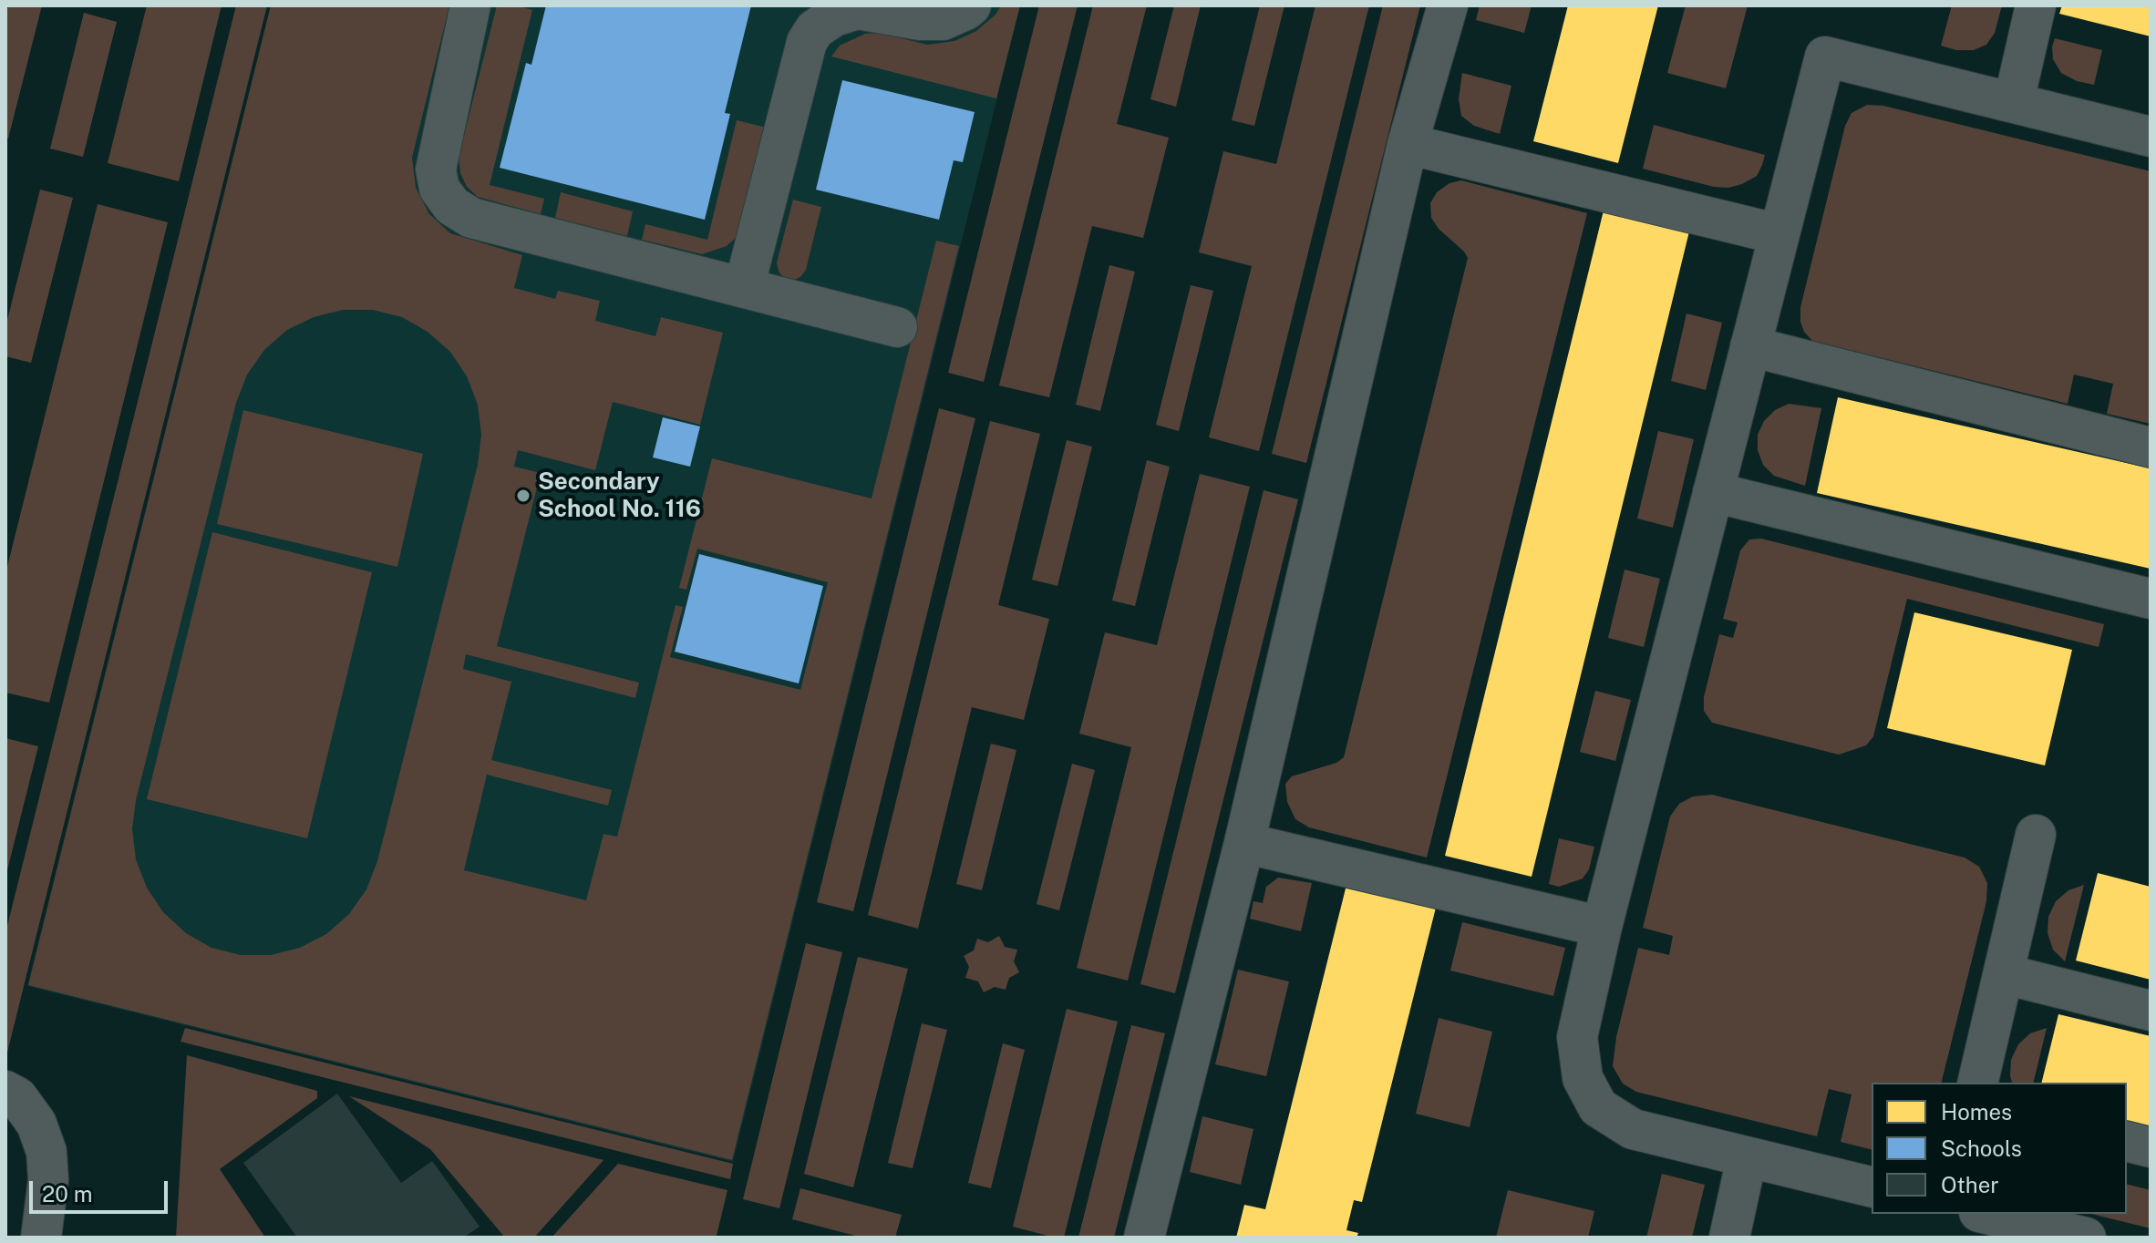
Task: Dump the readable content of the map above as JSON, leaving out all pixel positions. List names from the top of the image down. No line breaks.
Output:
{"places":["Secondary School No. 116"],"legend":["Homes","Schools","Other"],"scale_bar":"20 m"}
